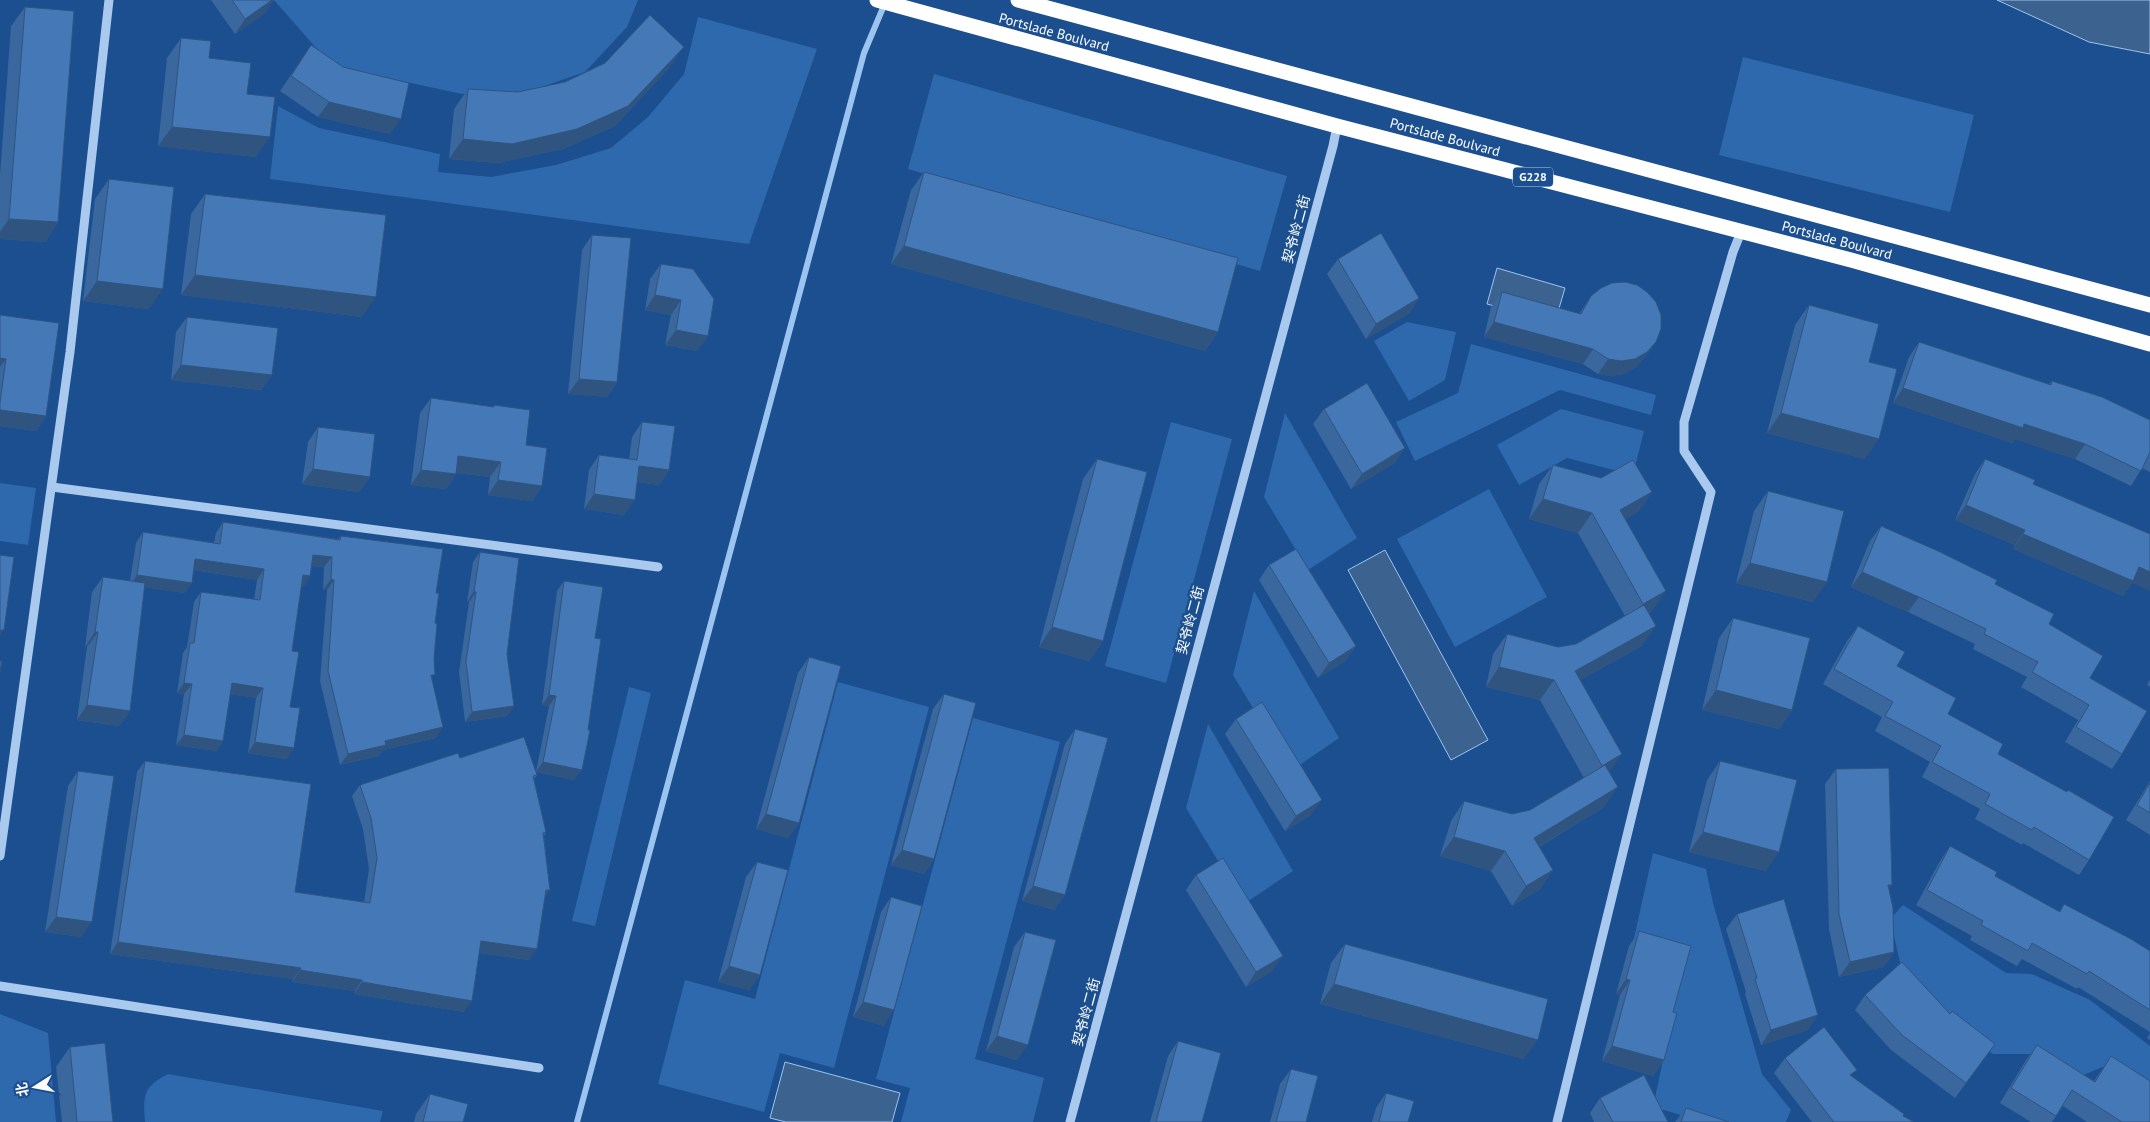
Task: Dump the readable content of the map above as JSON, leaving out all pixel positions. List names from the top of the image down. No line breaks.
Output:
{"streets":{"highway":["Portslade Boulvard","G228"],"street":["契爷岭二街"]},"crossings":[["Portslade Boulvard","契爷岭二街"]],"north":"left"}
